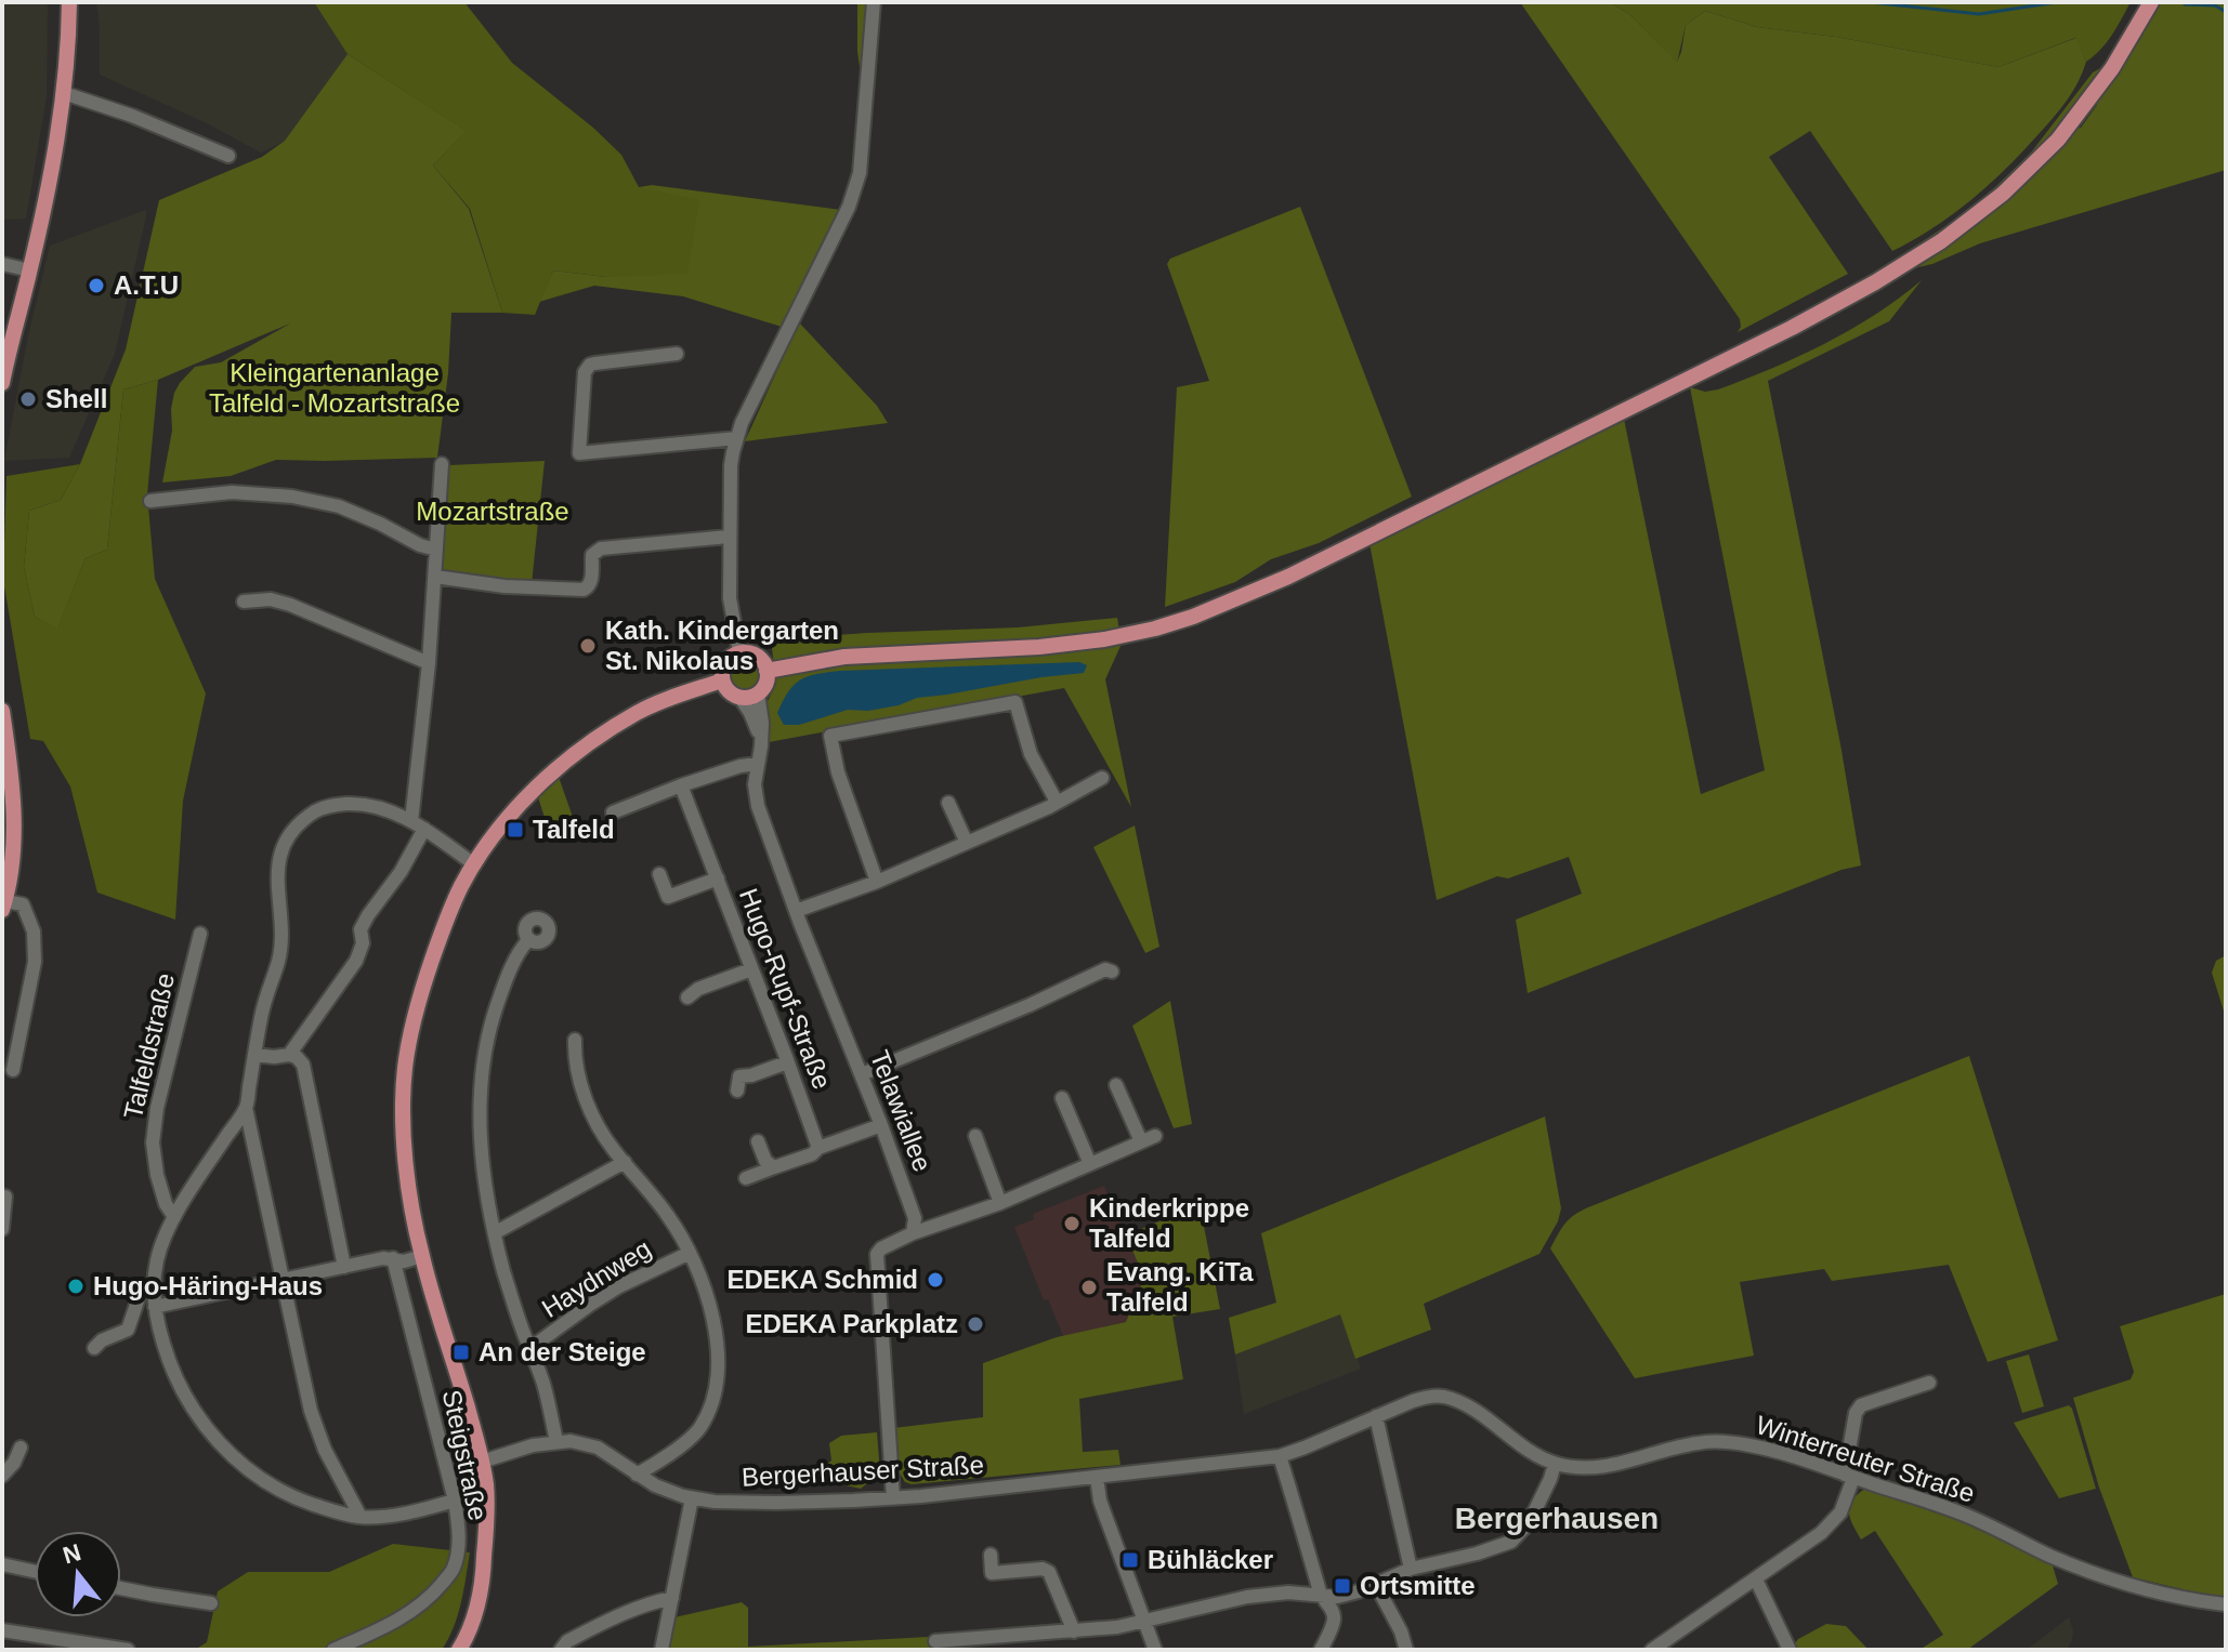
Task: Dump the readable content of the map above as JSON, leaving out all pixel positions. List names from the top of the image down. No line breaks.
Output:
{"streets":{"street":["Hugo-Rupf-Straße","Talfeldstraße","Telawiallee","Haydnweg","Steigstraße","Winterreuter Straße","Bergerhauser Straße"]},"crossings":[["Winterreuter Straße","Bergerhauser Straße"]],"districts":["Bergerhausen"],"parks":["Kleingartenanlage Talfeld - Mozartstraße","Mozartstraße"],"places":{"other":["A.T.U","Shell","Kath. Kindergarten St. Nikolaus","Kinderkrippe Talfeld","EDEKA Schmid","Hugo-Häring-Haus","Evang. KiTa Talfeld","EDEKA Parkplatz"],"transit":["Talfeld","An der Steige","Bühläcker","Ortsmitte"]},"north":"top"}
